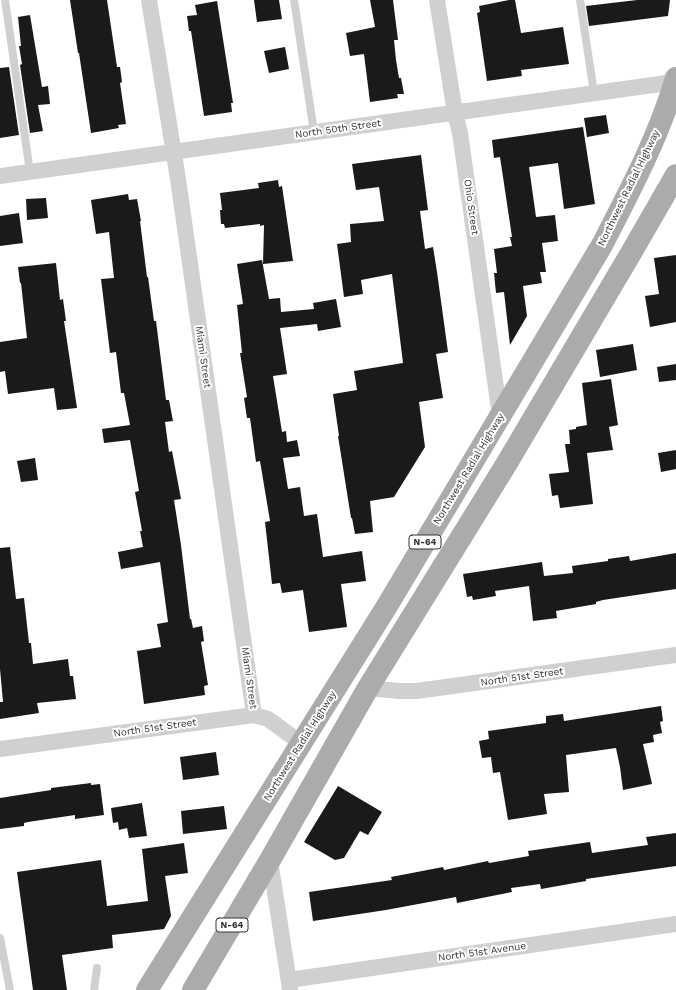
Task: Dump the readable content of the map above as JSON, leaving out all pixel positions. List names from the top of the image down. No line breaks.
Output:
{"streets":{"main road":["Northwest Radial Highway","N-64"],"street":["North 50th Street","Ohio Street","Miami Street","North 51st Street","North 51st Avenue"]},"crossings":[["North 50th Street","Northwest Radial Highway"],["North 50th Street","Ohio Street"],["North 50th Street","Miami Street"],["Northwest Radial Highway","Ohio Street"],["Miami Street","North 51st Street"],["N-64","North 51st Street"]]}
